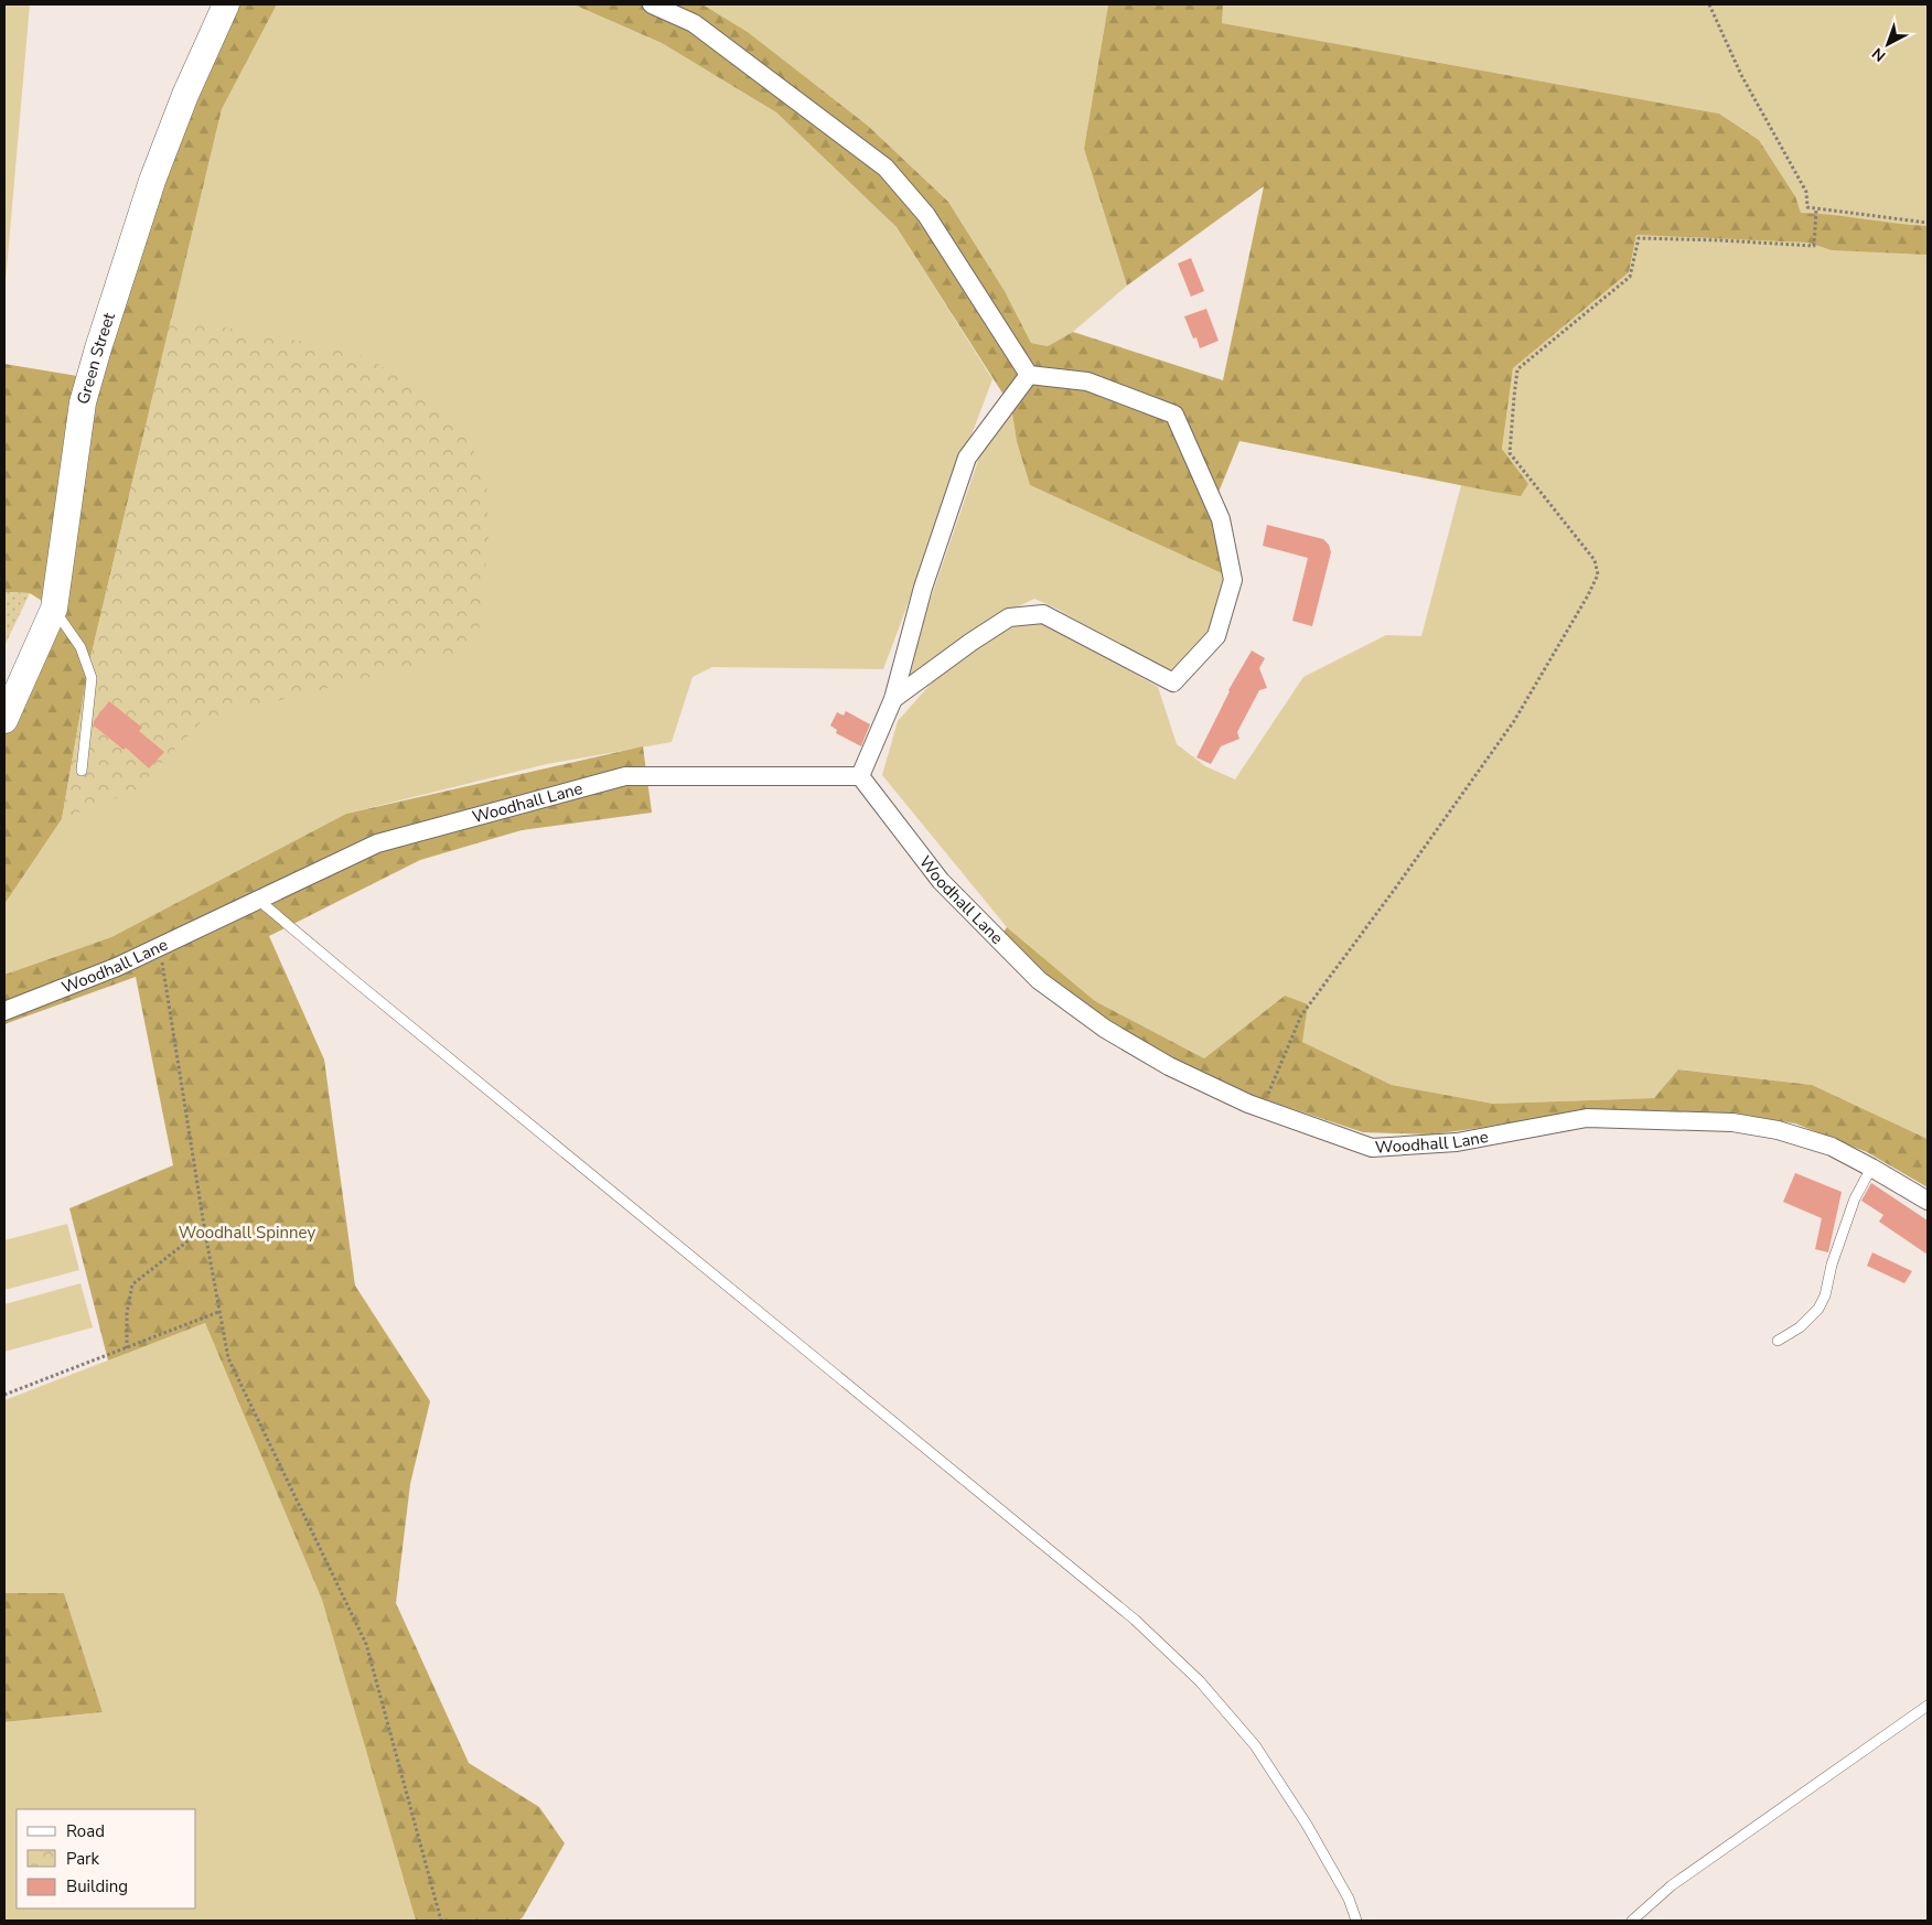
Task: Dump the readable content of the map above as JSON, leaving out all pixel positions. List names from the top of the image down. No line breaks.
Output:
{"streets":{"main road":["Green Street"],"street":["Woodhall Lane"]},"parks":["Woodhall Spinney"],"legend":["Road","Park","Building"],"north":"bottom left"}
